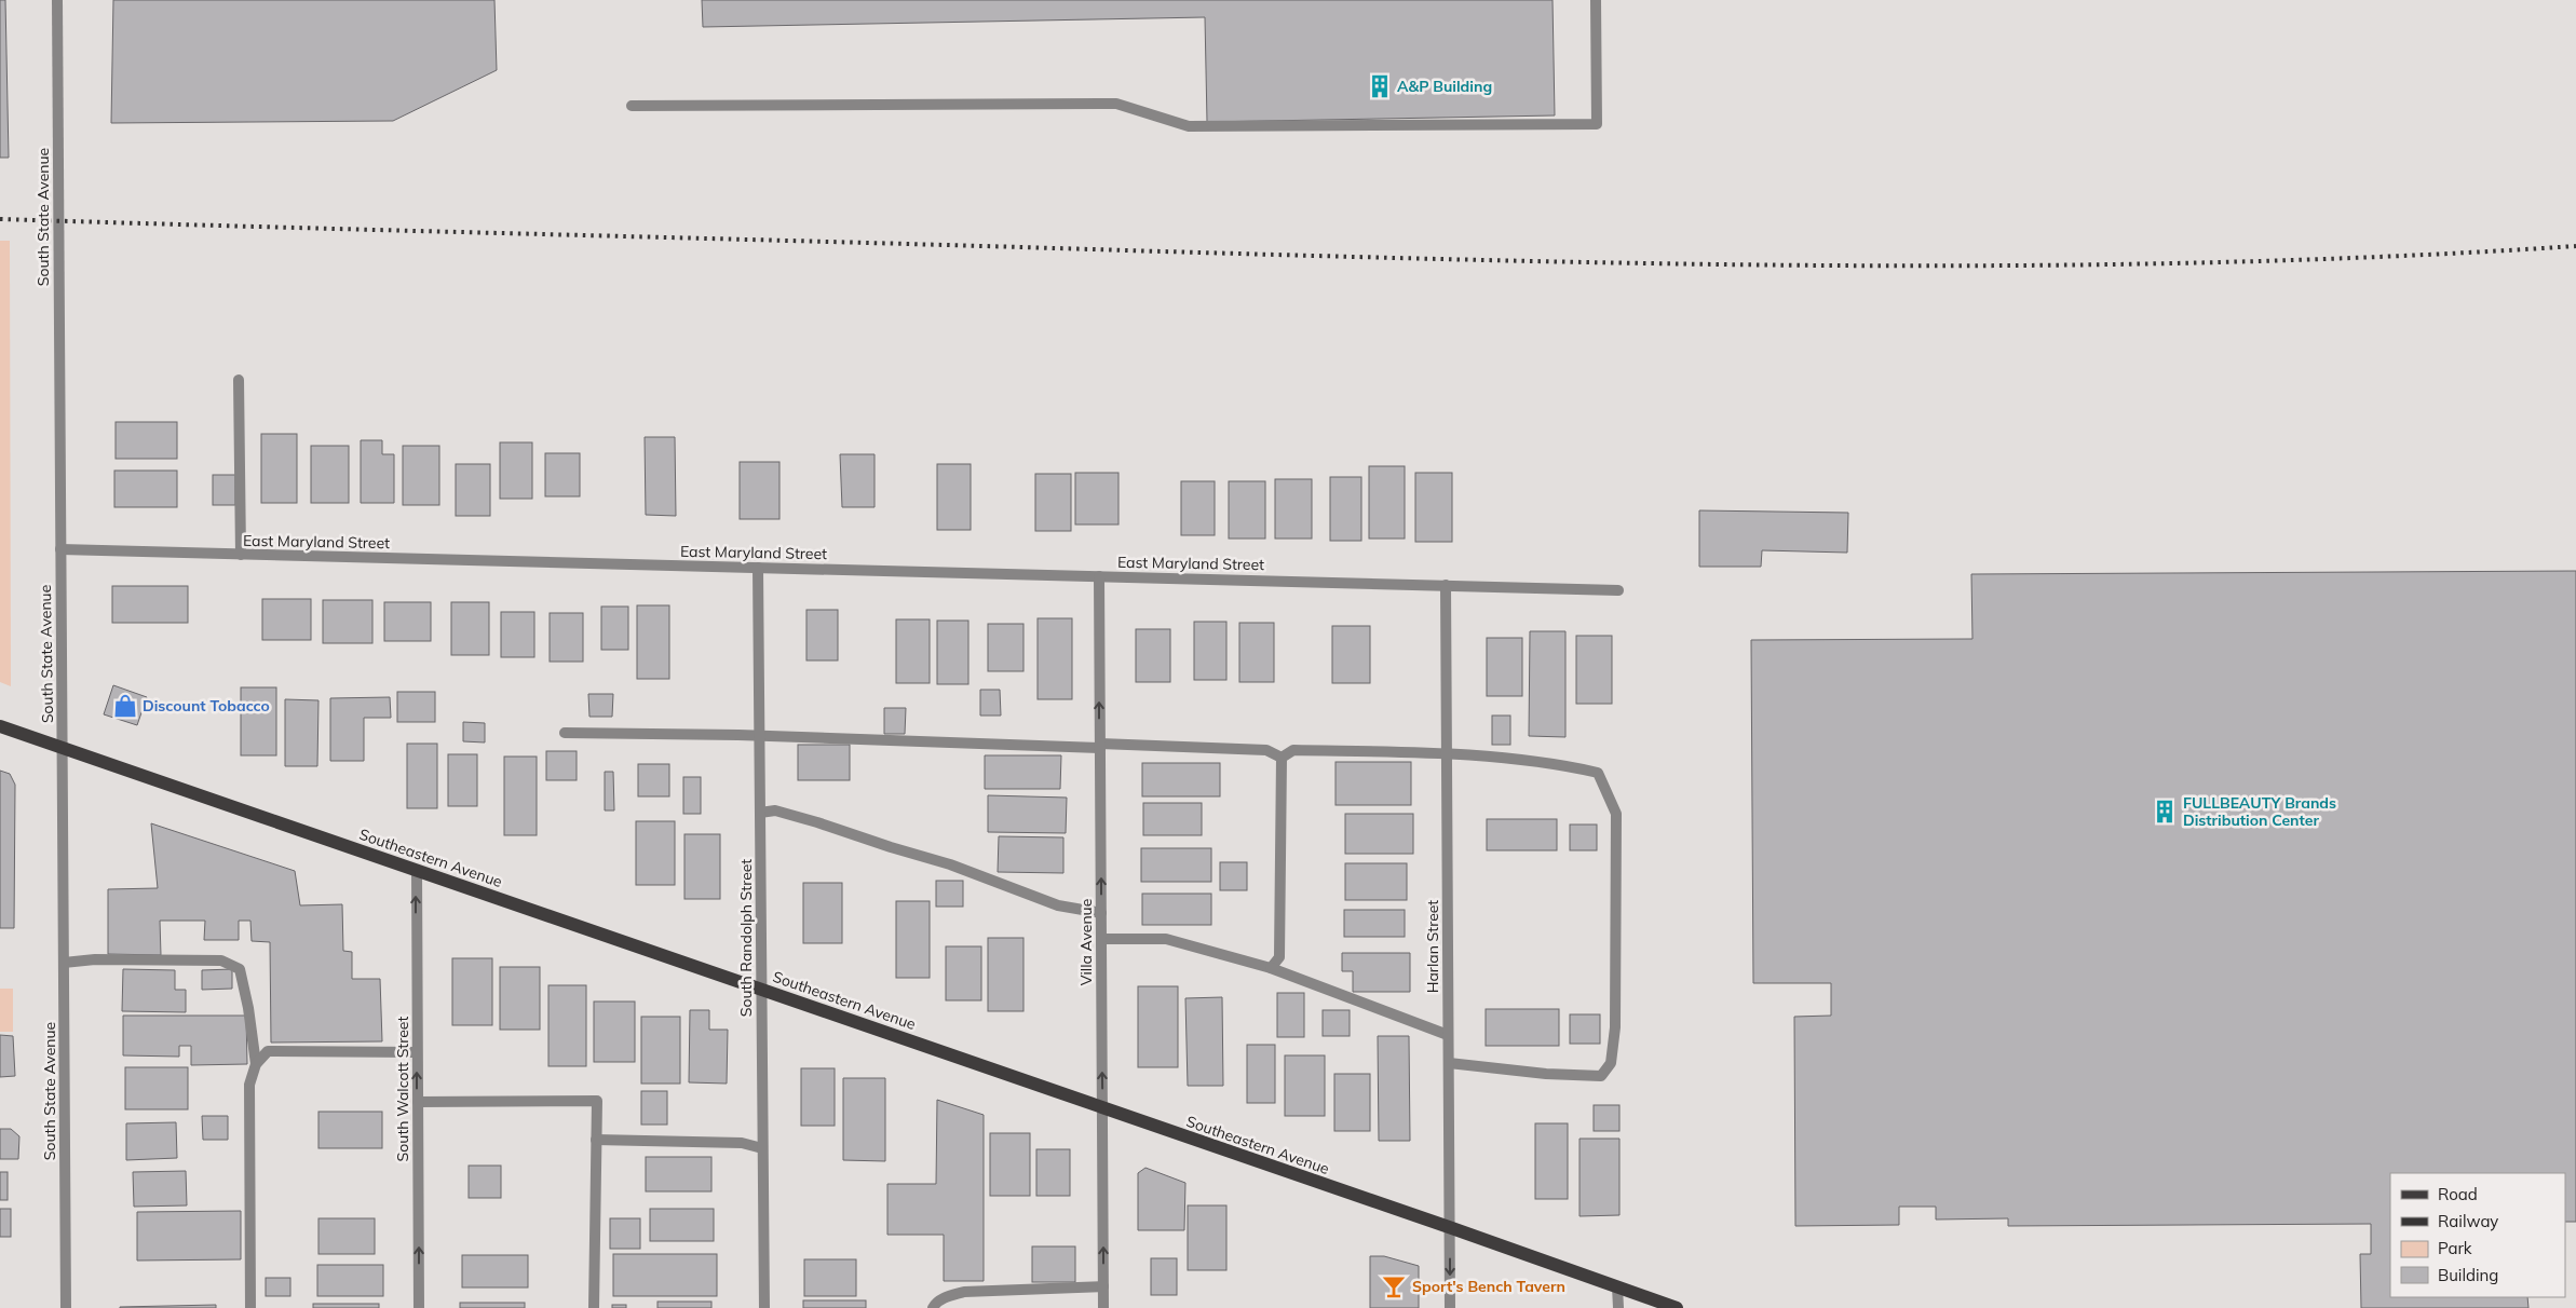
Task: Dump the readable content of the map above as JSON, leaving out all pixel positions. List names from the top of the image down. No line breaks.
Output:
{"streets":{"main road":["Southeastern Avenue"],"street":["South State Avenue","East Maryland Street","South Randolph Street","Villa Avenue","Harlan Street","South Walcott Street"]},"crossings":[["South State Avenue","East Maryland Street"],["South State Avenue","Southeastern Avenue"],["East Maryland Street","South Randolph Street"],["East Maryland Street","Villa Avenue"],["East Maryland Street","Harlan Street"],["Southeastern Avenue","South Randolph Street"],["Southeastern Avenue","Villa Avenue"],["Southeastern Avenue","Harlan Street"],["Southeastern Avenue","South Walcott Street"]],"one_way":["Villa Avenue","South Walcott Street"],"places":{"building":["A&P Building","FULLBEAUTY Brands Distribution Center"],"shop":["Discount Tobacco"],"bar":["Sport's Bench Tavern"]},"legend":["Road","Railway","Park","Building"]}
